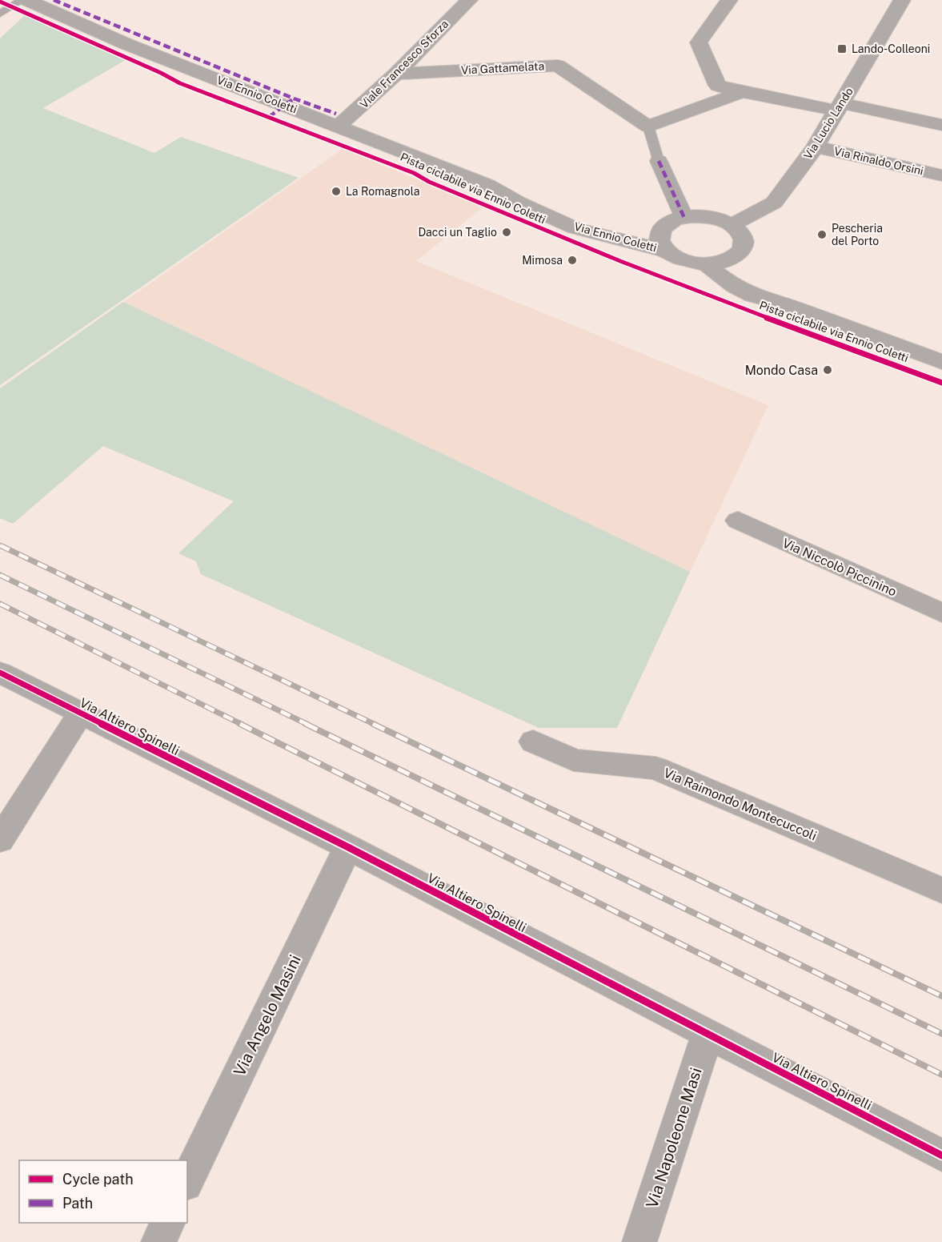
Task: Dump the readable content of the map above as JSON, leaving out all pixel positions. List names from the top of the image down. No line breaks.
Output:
{"streets":{"street":["Viale Francesco Sforza","Via Gattamelata","Via Ennio Coletti","Via Lucio Lando","Via Rinaldo Orsini","Via Niccolò Piccinino","Via Altiero Spinelli","Via Raimondo Montecuccoli","Via Angelo Masini","Via Napoleone Masi"],"cycle path":["Pista ciclabile via Ennio Coletti"]},"crossings":[["Viale Francesco Sforza","Via Gattamelata"],["Viale Francesco Sforza","Via Ennio Coletti"],["Via Ennio Coletti","Via Lucio Lando"],["Via Lucio Lando","Via Rinaldo Orsini"],["Via Altiero Spinelli","Via Angelo Masini"],["Via Altiero Spinelli","Via Napoleone Masi"]],"places":{"transit":["Lando-Colleoni"],"other":["La Romagnola","Dacci un Taglio","Pescheria del Porto","Mimosa","Mondo Casa"]},"legend":["Cycle path","Path"]}
